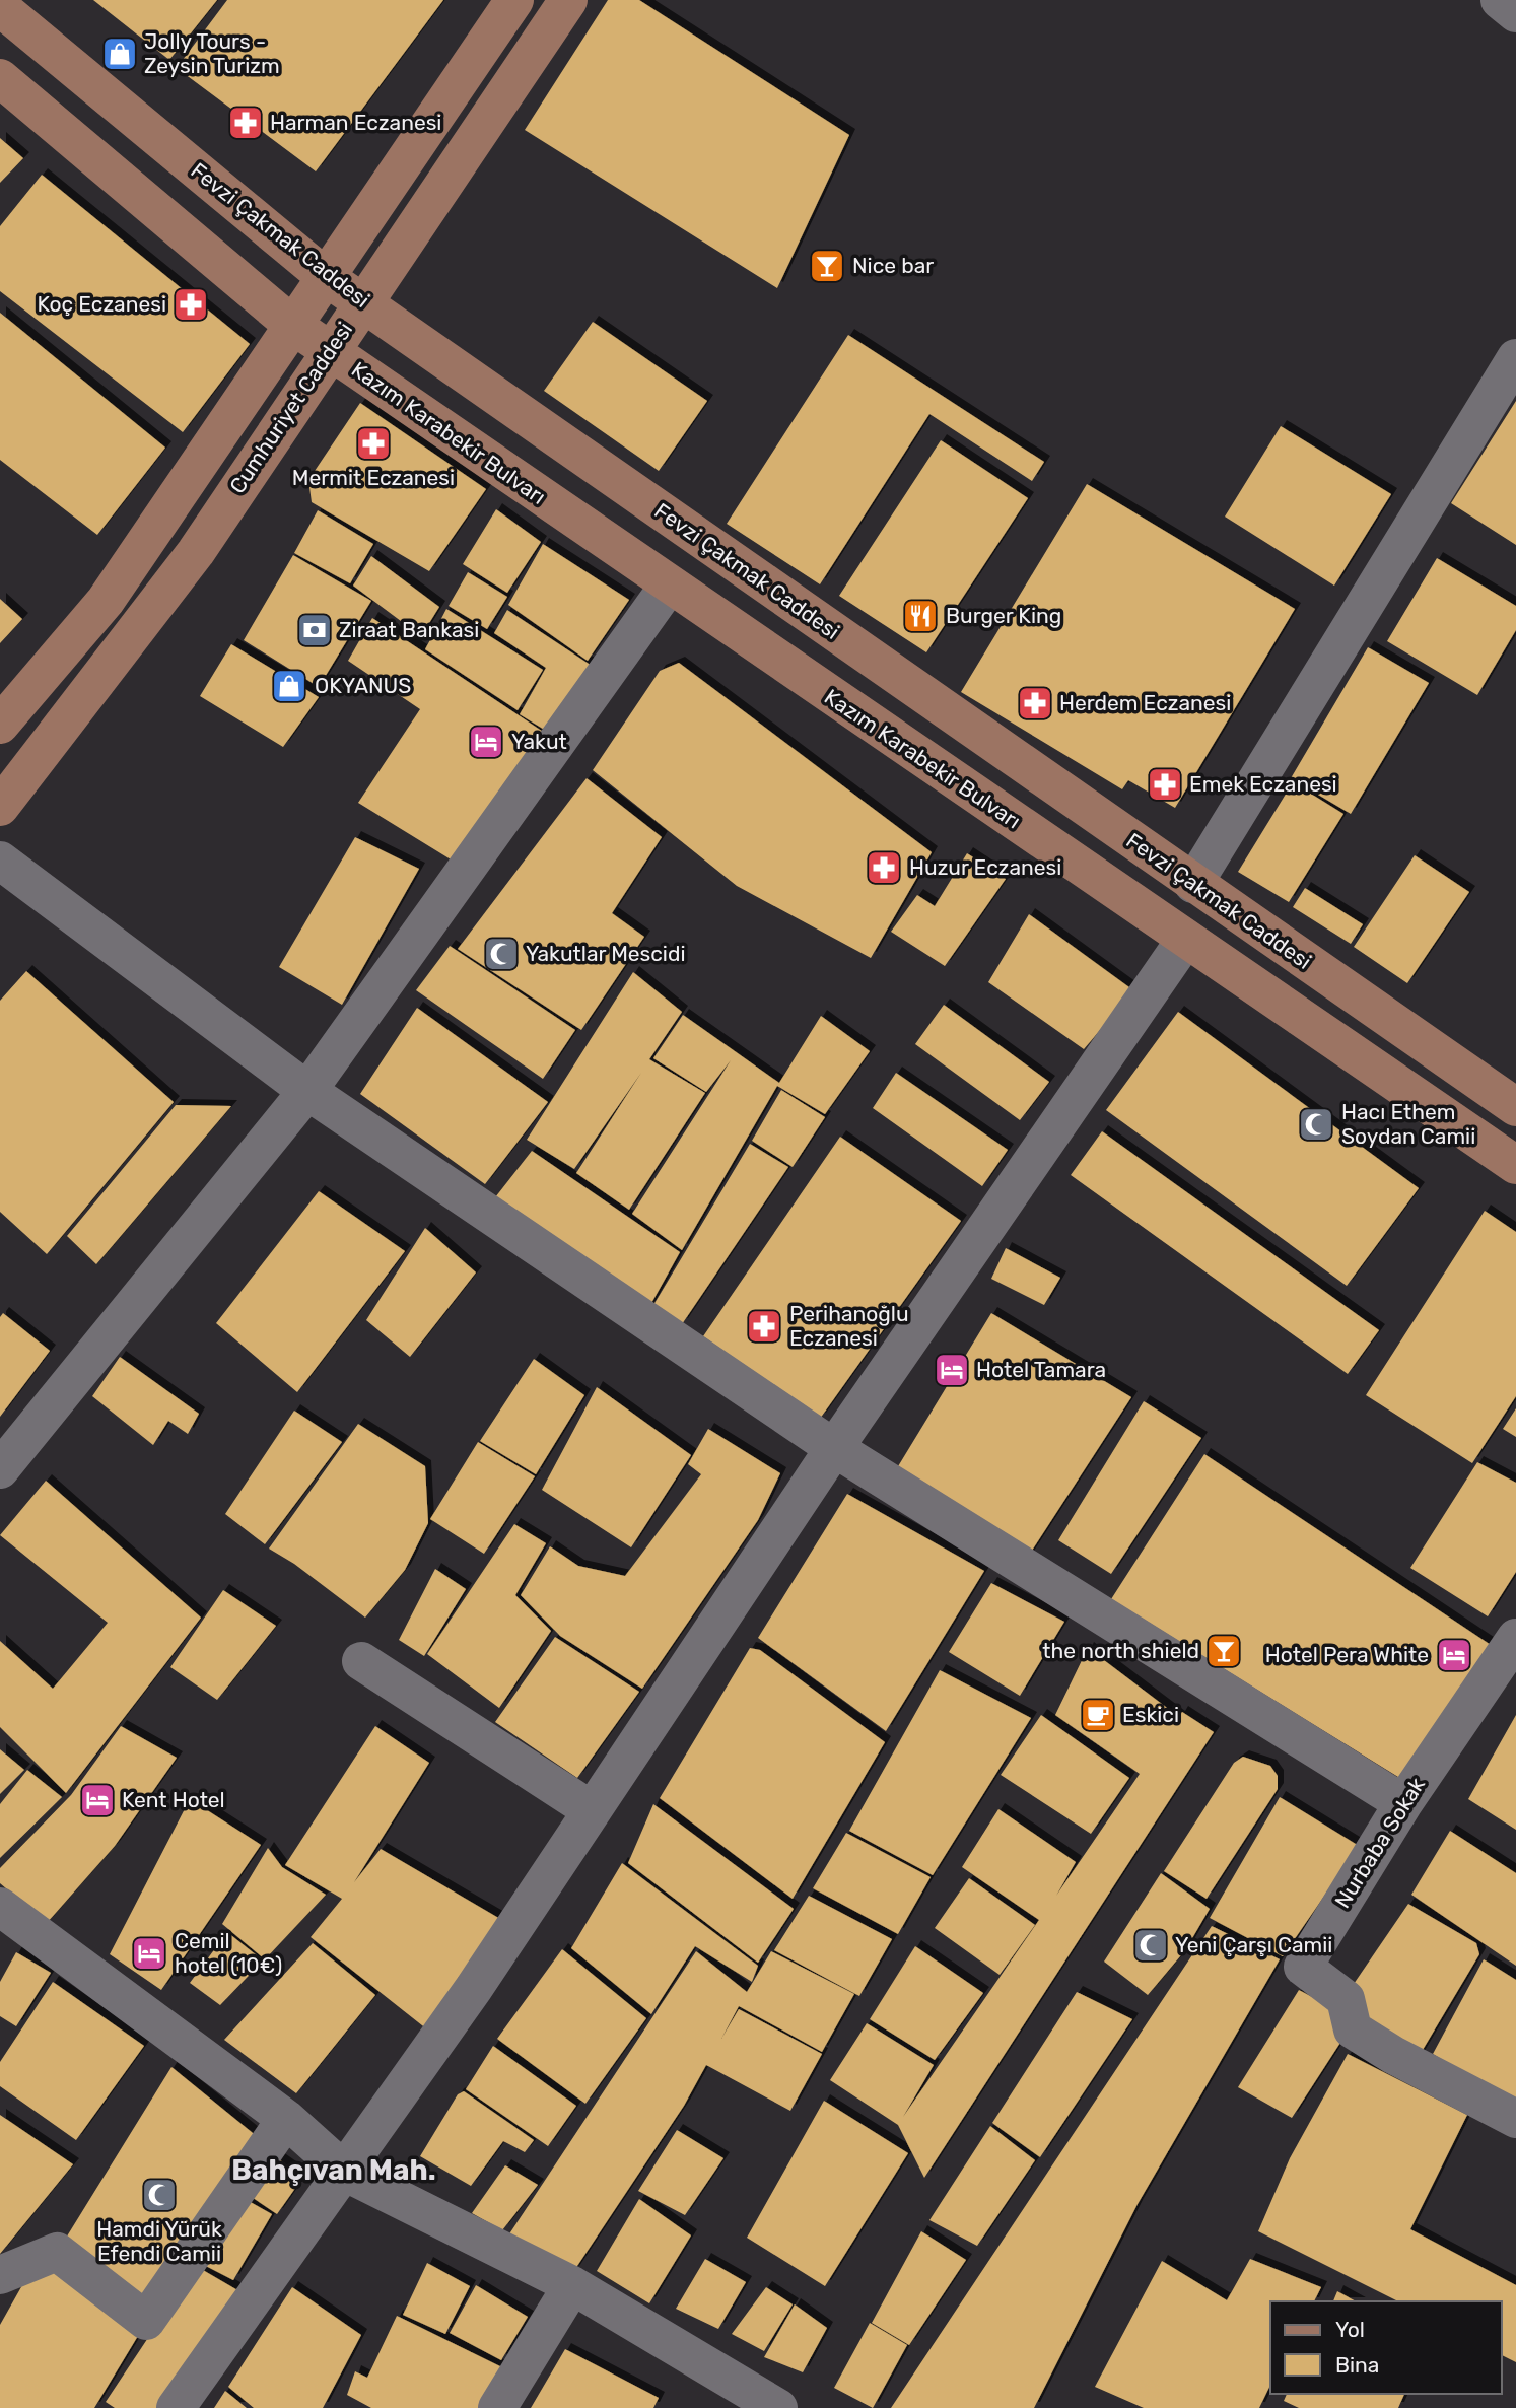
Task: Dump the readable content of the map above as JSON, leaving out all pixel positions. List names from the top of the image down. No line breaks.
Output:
{"streets":{"main road":["Fevzi Çakmak Caddesi","Cumhuriyet Caddesi","Kazım Karabekir Bulvarı"],"street":["Nurbaba Sokak"]},"crossings":[["Fevzi Çakmak Caddesi","Cumhuriyet Caddesi"],["Cumhuriyet Caddesi","Kazım Karabekir Bulvarı"]],"districts":["Bahçıvan Mah."],"places":{"shop":["Jolly Tours - Zeysin Turizm","OKYANUS"],"pharmacy":["Harman Eczanesi","Koç Eczanesi","Mermit Eczanesi","Herdem Eczanesi","Emek Eczanesi","Huzur Eczanesi","Perihanoğlu Eczanesi"],"bar":["Nice bar","the north shield"],"restaurant":["Burger King"],"bank":["Ziraat Bankasi"],"hotel":["Yakut","Hotel Tamara","Hotel Pera White","Kent Hotel","Cemil hotel (10€)"],"mosque":["Yakutlar Mescidi","Hacı Ethem Soydan Camii","Yeni Çarşı Camii","Hamdi Yürük Efendi Camii"],"cafe":["Eskici"]},"legend":["Yol","Bina"]}
